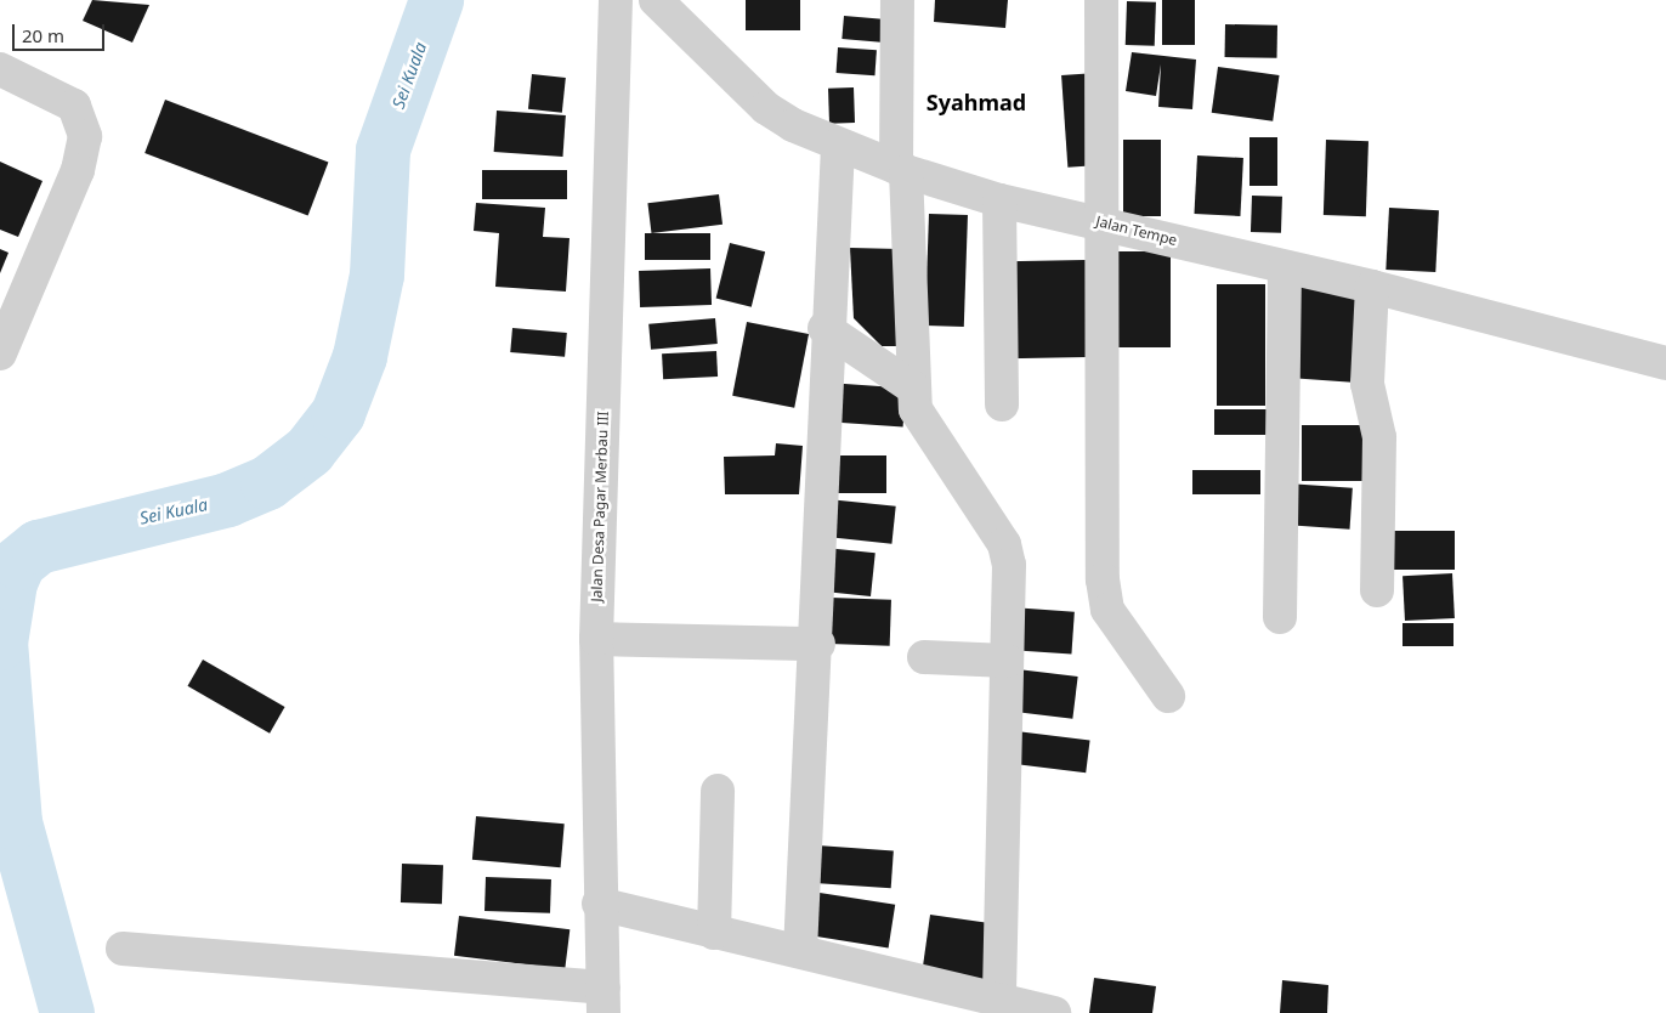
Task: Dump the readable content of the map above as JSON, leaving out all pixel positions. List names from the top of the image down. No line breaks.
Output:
{"streets":{"street":["Jalan Tempe","Jalan Desa Pagar Merbau III"]},"districts":["Syahmad"],"water":["Sei Kuala"],"scale_bar":"20 m"}
